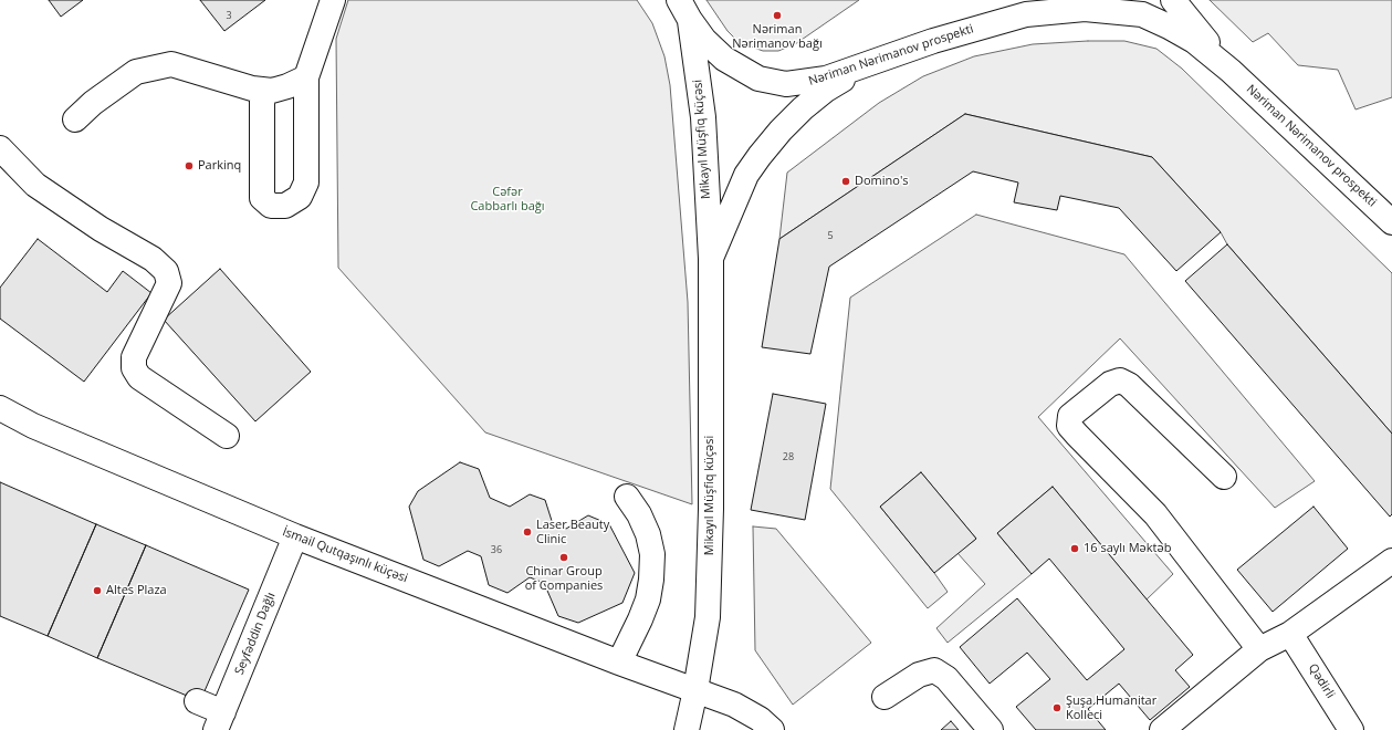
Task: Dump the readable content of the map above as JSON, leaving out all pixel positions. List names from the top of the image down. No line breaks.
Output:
{"streets":{"main road":["Nəriman Nərimanov prospekti","Mikayıl Müşfiq küçəsi","İsmail Qutqaşınlı küçəsi","Seyfəddin Dağlı","Qədirli"]},"crossings":[["Nəriman Nərimanov prospekti","Mikayıl Müşfiq küçəsi"],["Mikayıl Müşfiq küçəsi","İsmail Qutqaşınlı küçəsi"],["İsmail Qutqaşınlı küçəsi","Seyfəddin Dağlı"]],"parks":["Cəfər Cabbarlı bağı"],"places":["Nəriman Nərimanov bağı","Parkinq","Domino's","Laser Beauty Clinic","16 saylı Məktəb","Chinar Group of Companies","Altes Plaza","Şuşa Humanitar Kolleci"],"house_numbers":["3","5","28","36"]}
